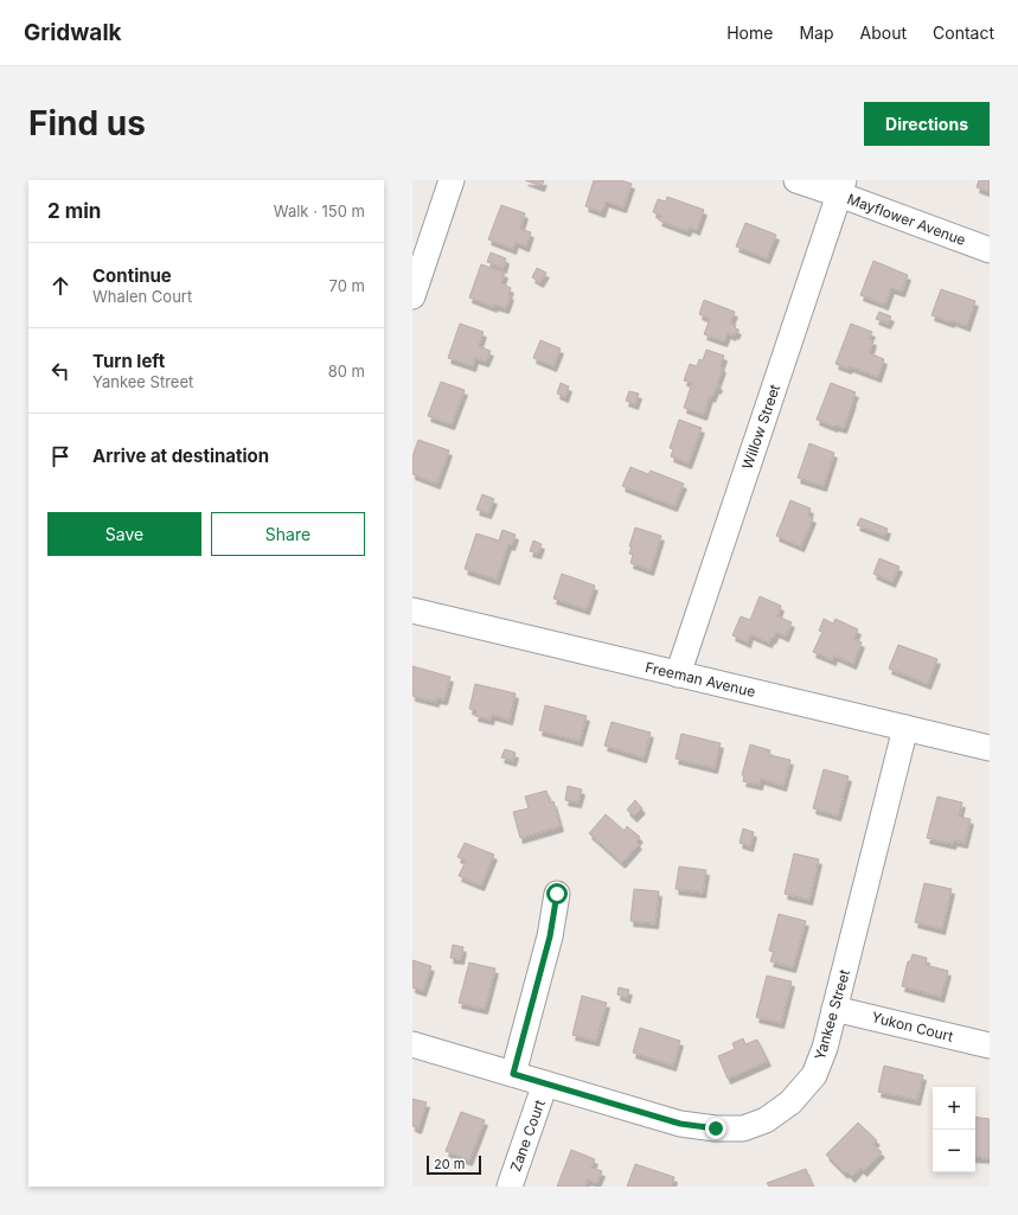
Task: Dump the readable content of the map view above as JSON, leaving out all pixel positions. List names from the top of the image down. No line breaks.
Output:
{"streets":{"street":["Mayflower Avenue","Willow Street","Freeman Avenue","Yankee Street","Yukon Court","Zane Court"]},"crossings":[["Mayflower Avenue","Willow Street"],["Willow Street","Freeman Avenue"],["Freeman Avenue","Yankee Street"],["Yankee Street","Yukon Court"],["Yankee Street","Zane Court"]],"scale_bar":"20 m","page":{"header":"Gridwalk","nav":["Home","Map","About","Contact"],"buttons":["Directions",["Save","Share"]],"title":"Find us","heading":["2 min","Walk · 150 m"],"list":[["Continue","Whalen Court","70 m"],["Turn left","Yankee Street","80 m"],"Arrive at destination"],"map_buttons":["+","−"],"scale":"20 m"}}
